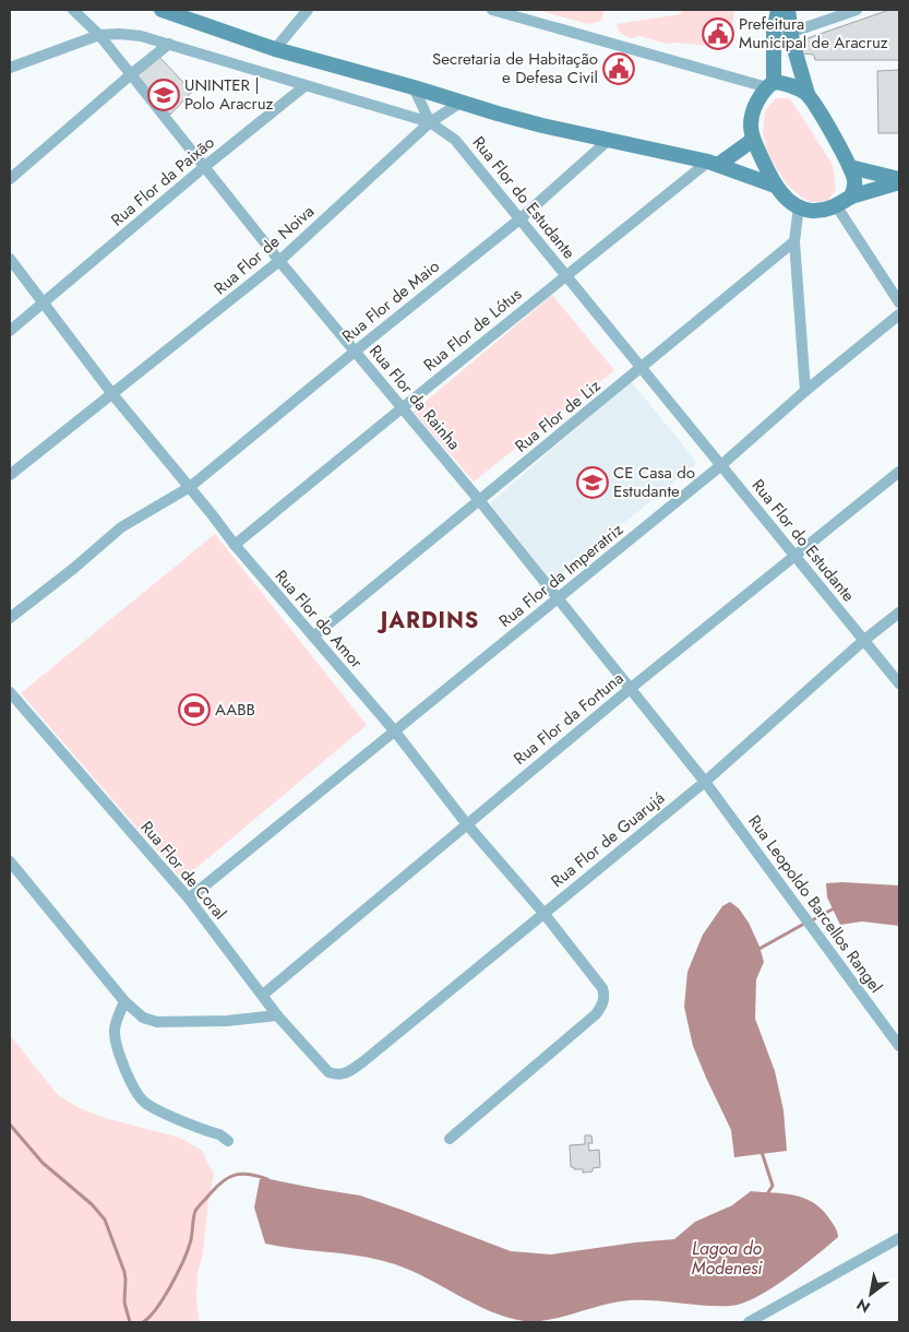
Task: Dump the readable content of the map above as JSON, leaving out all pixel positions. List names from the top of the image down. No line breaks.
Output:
{"streets":{"street":["Rua Flor da Paixão","Rua Flor do Estudante","Rua Flor de Noiva","Rua Flor de Maio","Rua Flor de Lótus","Rua Flor da Rainha","Rua Flor de Liz","Rua Flor da Imperatriz","Rua Flor do Amor","Rua Flor da Fortuna","Rua Flor de Guarujá","Rua Flor de Coral","Rua Leopoldo Barcellos Rangel"]},"crossings":[["Rua Flor da Paixão","Rua Flor do Estudante"],["Rua Flor da Paixão","Rua Flor da Rainha"],["Rua Flor da Paixão","Rua Flor do Amor"],["Rua Flor do Estudante","Rua Flor de Noiva"],["Rua Flor do Estudante","Rua Flor de Maio"],["Rua Flor do Estudante","Rua Flor de Lótus"],["Rua Flor do Estudante","Rua Flor da Rainha"],["Rua Flor do Estudante","Rua Flor de Liz"],["Rua Flor do Estudante","Rua Flor da Imperatriz"],["Rua Flor do Estudante","Rua Flor da Fortuna"],["Rua Flor do Estudante","Rua Flor de Guarujá"],["Rua Flor de Noiva","Rua Flor da Rainha"],["Rua Flor de Noiva","Rua Flor do Amor"],["Rua Flor de Maio","Rua Flor da Rainha"],["Rua Flor de Maio","Rua Flor do Amor"],["Rua Flor de Lótus","Rua Flor da Rainha"],["Rua Flor de Lótus","Rua Flor do Amor"],["Rua Flor da Rainha","Rua Flor de Liz"],["Rua Flor da Rainha","Rua Flor da Imperatriz"],["Rua Flor da Rainha","Rua Flor da Fortuna"],["Rua Flor da Rainha","Rua Flor de Guarujá"],["Rua Flor da Rainha","Rua Leopoldo Barcellos Rangel"],["Rua Flor de Liz","Rua Flor do Amor"],["Rua Flor da Imperatriz","Rua Flor do Amor"],["Rua Flor da Imperatriz","Rua Flor de Coral"],["Rua Flor do Amor","Rua Flor da Fortuna"],["Rua Flor do Amor","Rua Flor de Guarujá"],["Rua Flor da Fortuna","Rua Flor de Coral"],["Rua Flor de Guarujá","Rua Flor de Coral"],["Rua Flor de Guarujá","Rua Leopoldo Barcellos Rangel"]],"districts":["JARDINS"],"water":["Lagoa do Modenesi"],"places":{"public building":["Prefeitura Municipal de Aracruz","Secretaria de Habitação e Defesa Civil"],"school or university":["UNINTER | Polo Aracruz","CE Casa do Estudante"],"sports":["AABB"]},"north":"bottom left"}
